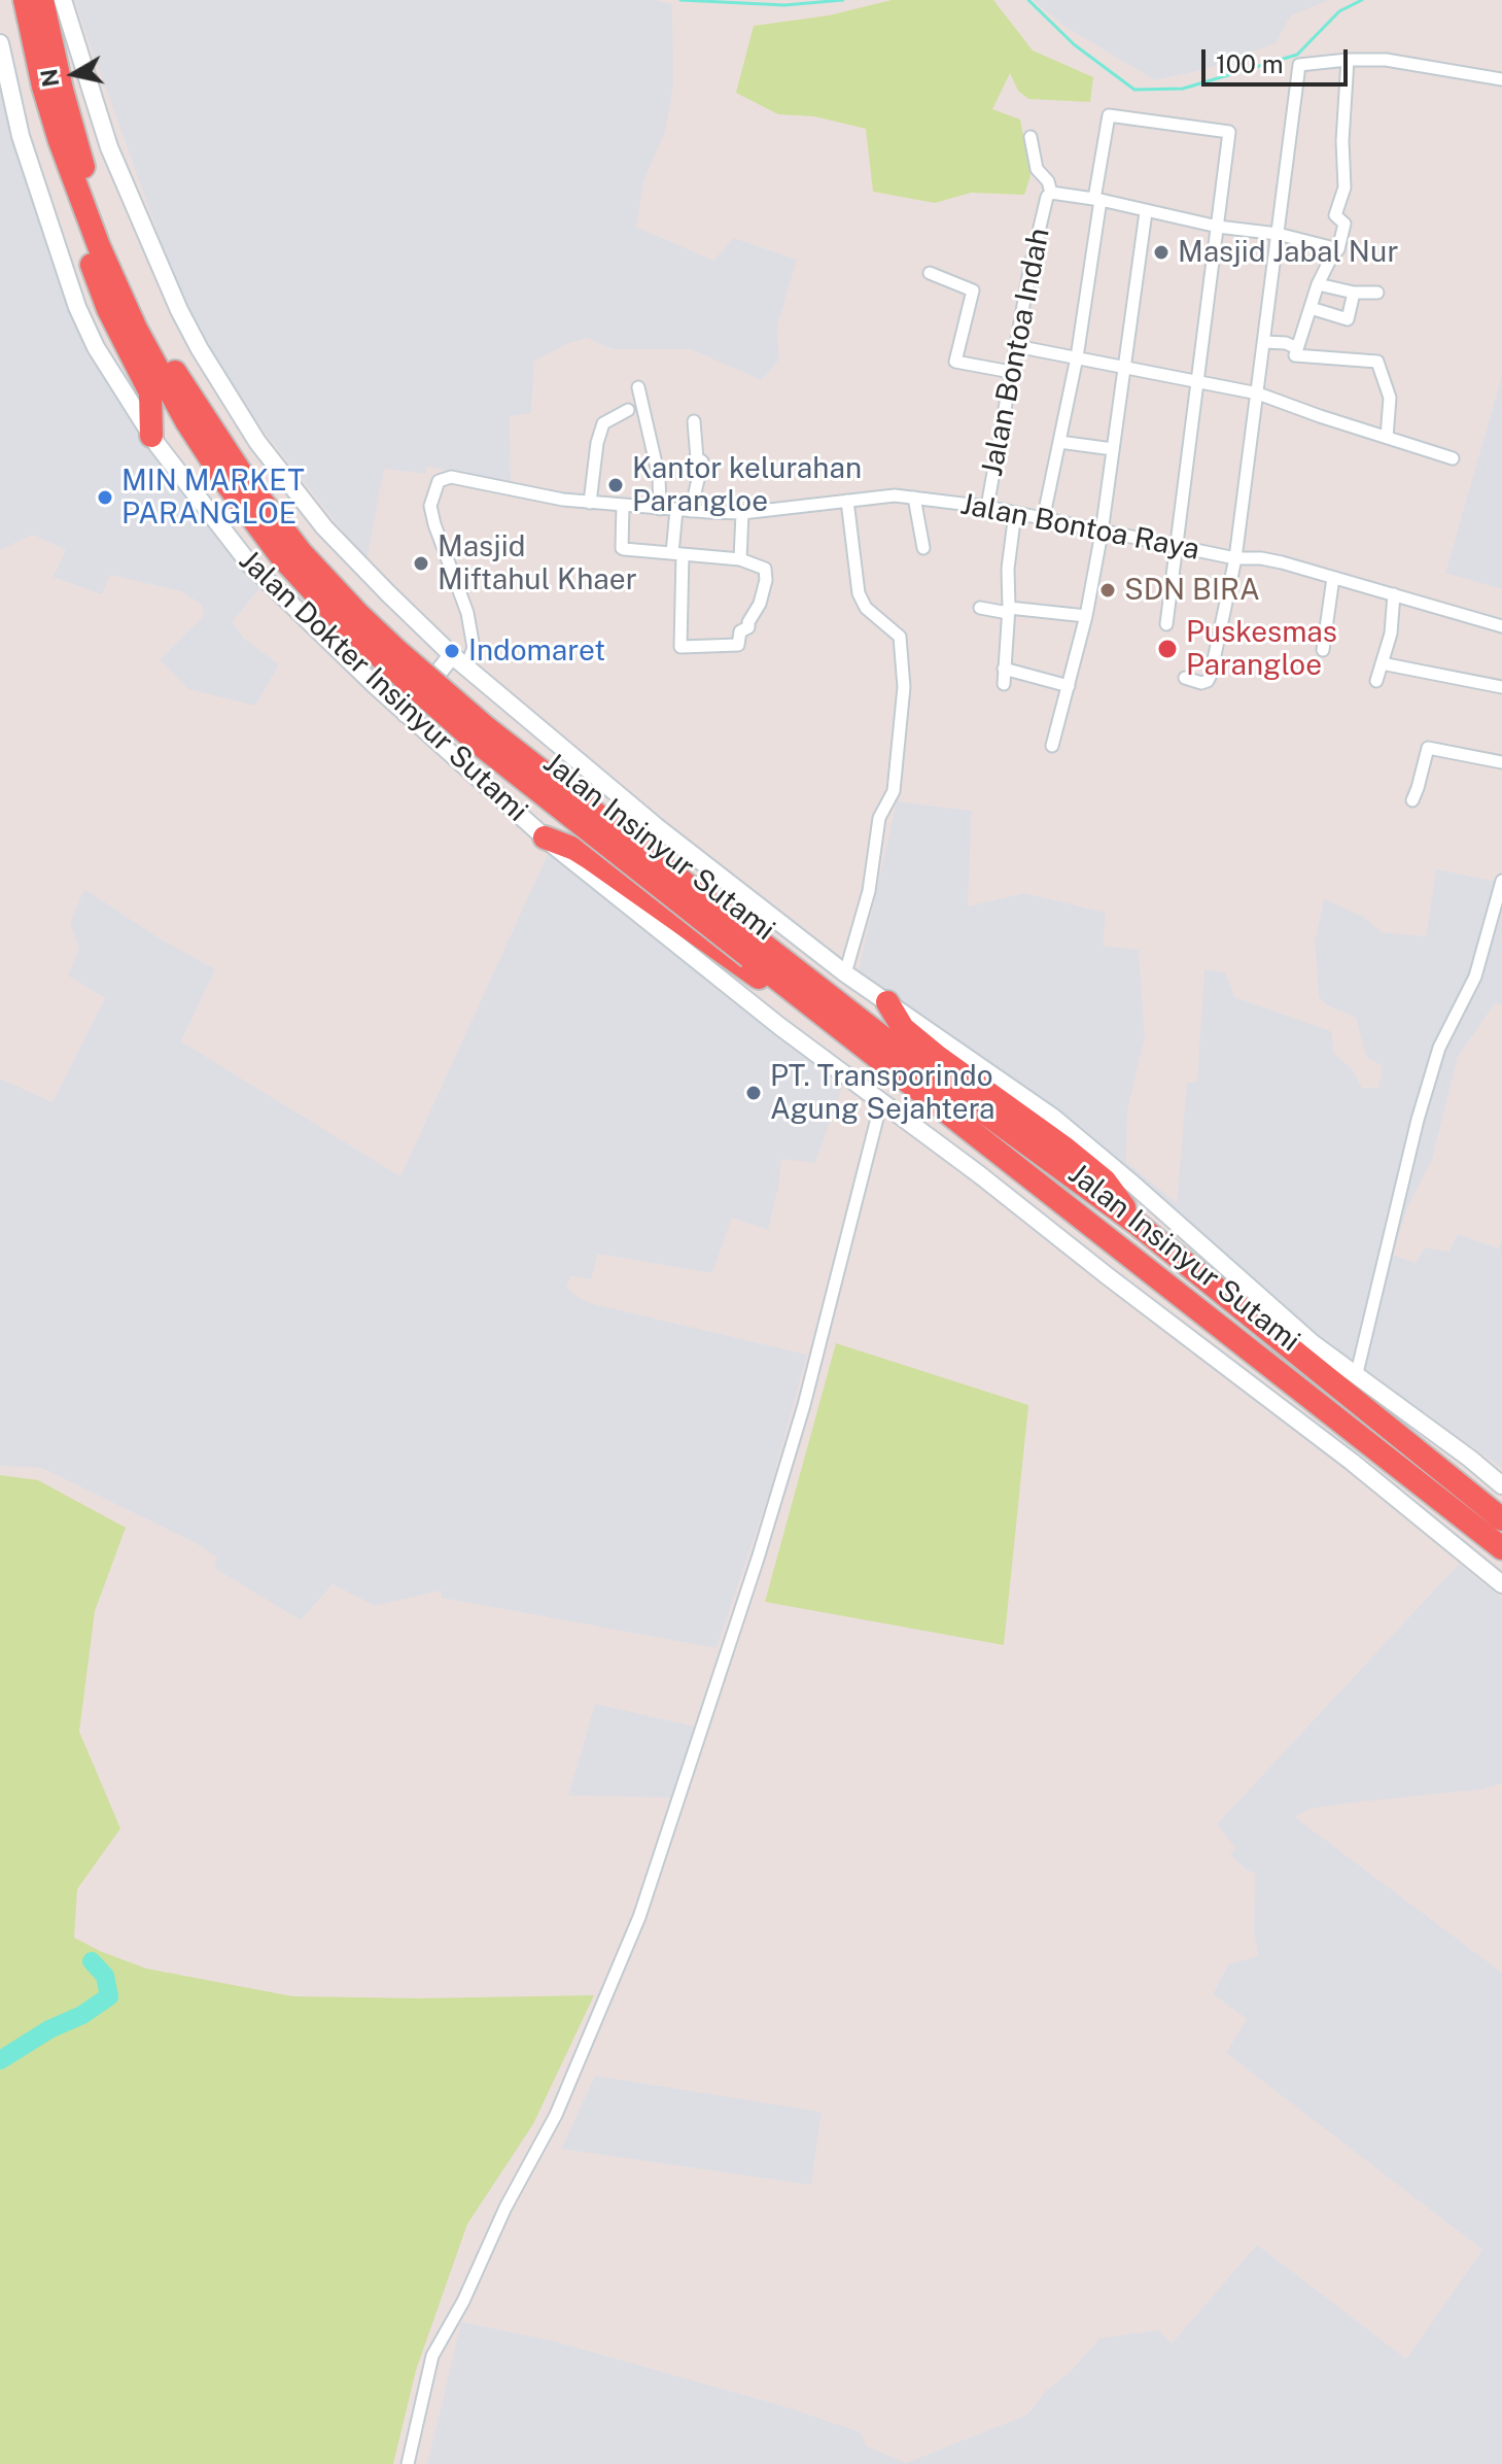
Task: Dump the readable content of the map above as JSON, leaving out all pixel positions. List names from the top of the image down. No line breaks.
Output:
{"streets":{"highway":["Jalan Insinyur Sutami"],"street":["Jalan Bontoa Indah","Jalan Bontoa Raya","Jalan Dokter Insinyur Sutami"]},"crossings":[["Jalan Bontoa Indah","Jalan Bontoa Raya"]],"places":["Masjid Jabal Nur","Kantor kelurahan Parangloe","MIN MARKET PARANGLOE","Masjid Miftahul Khaer","SDN BIRA","Puskesmas Parangloe","Indomaret","PT. Transporindo Agung Sejahtera"],"scale_bar":"100 m","north":"left"}
